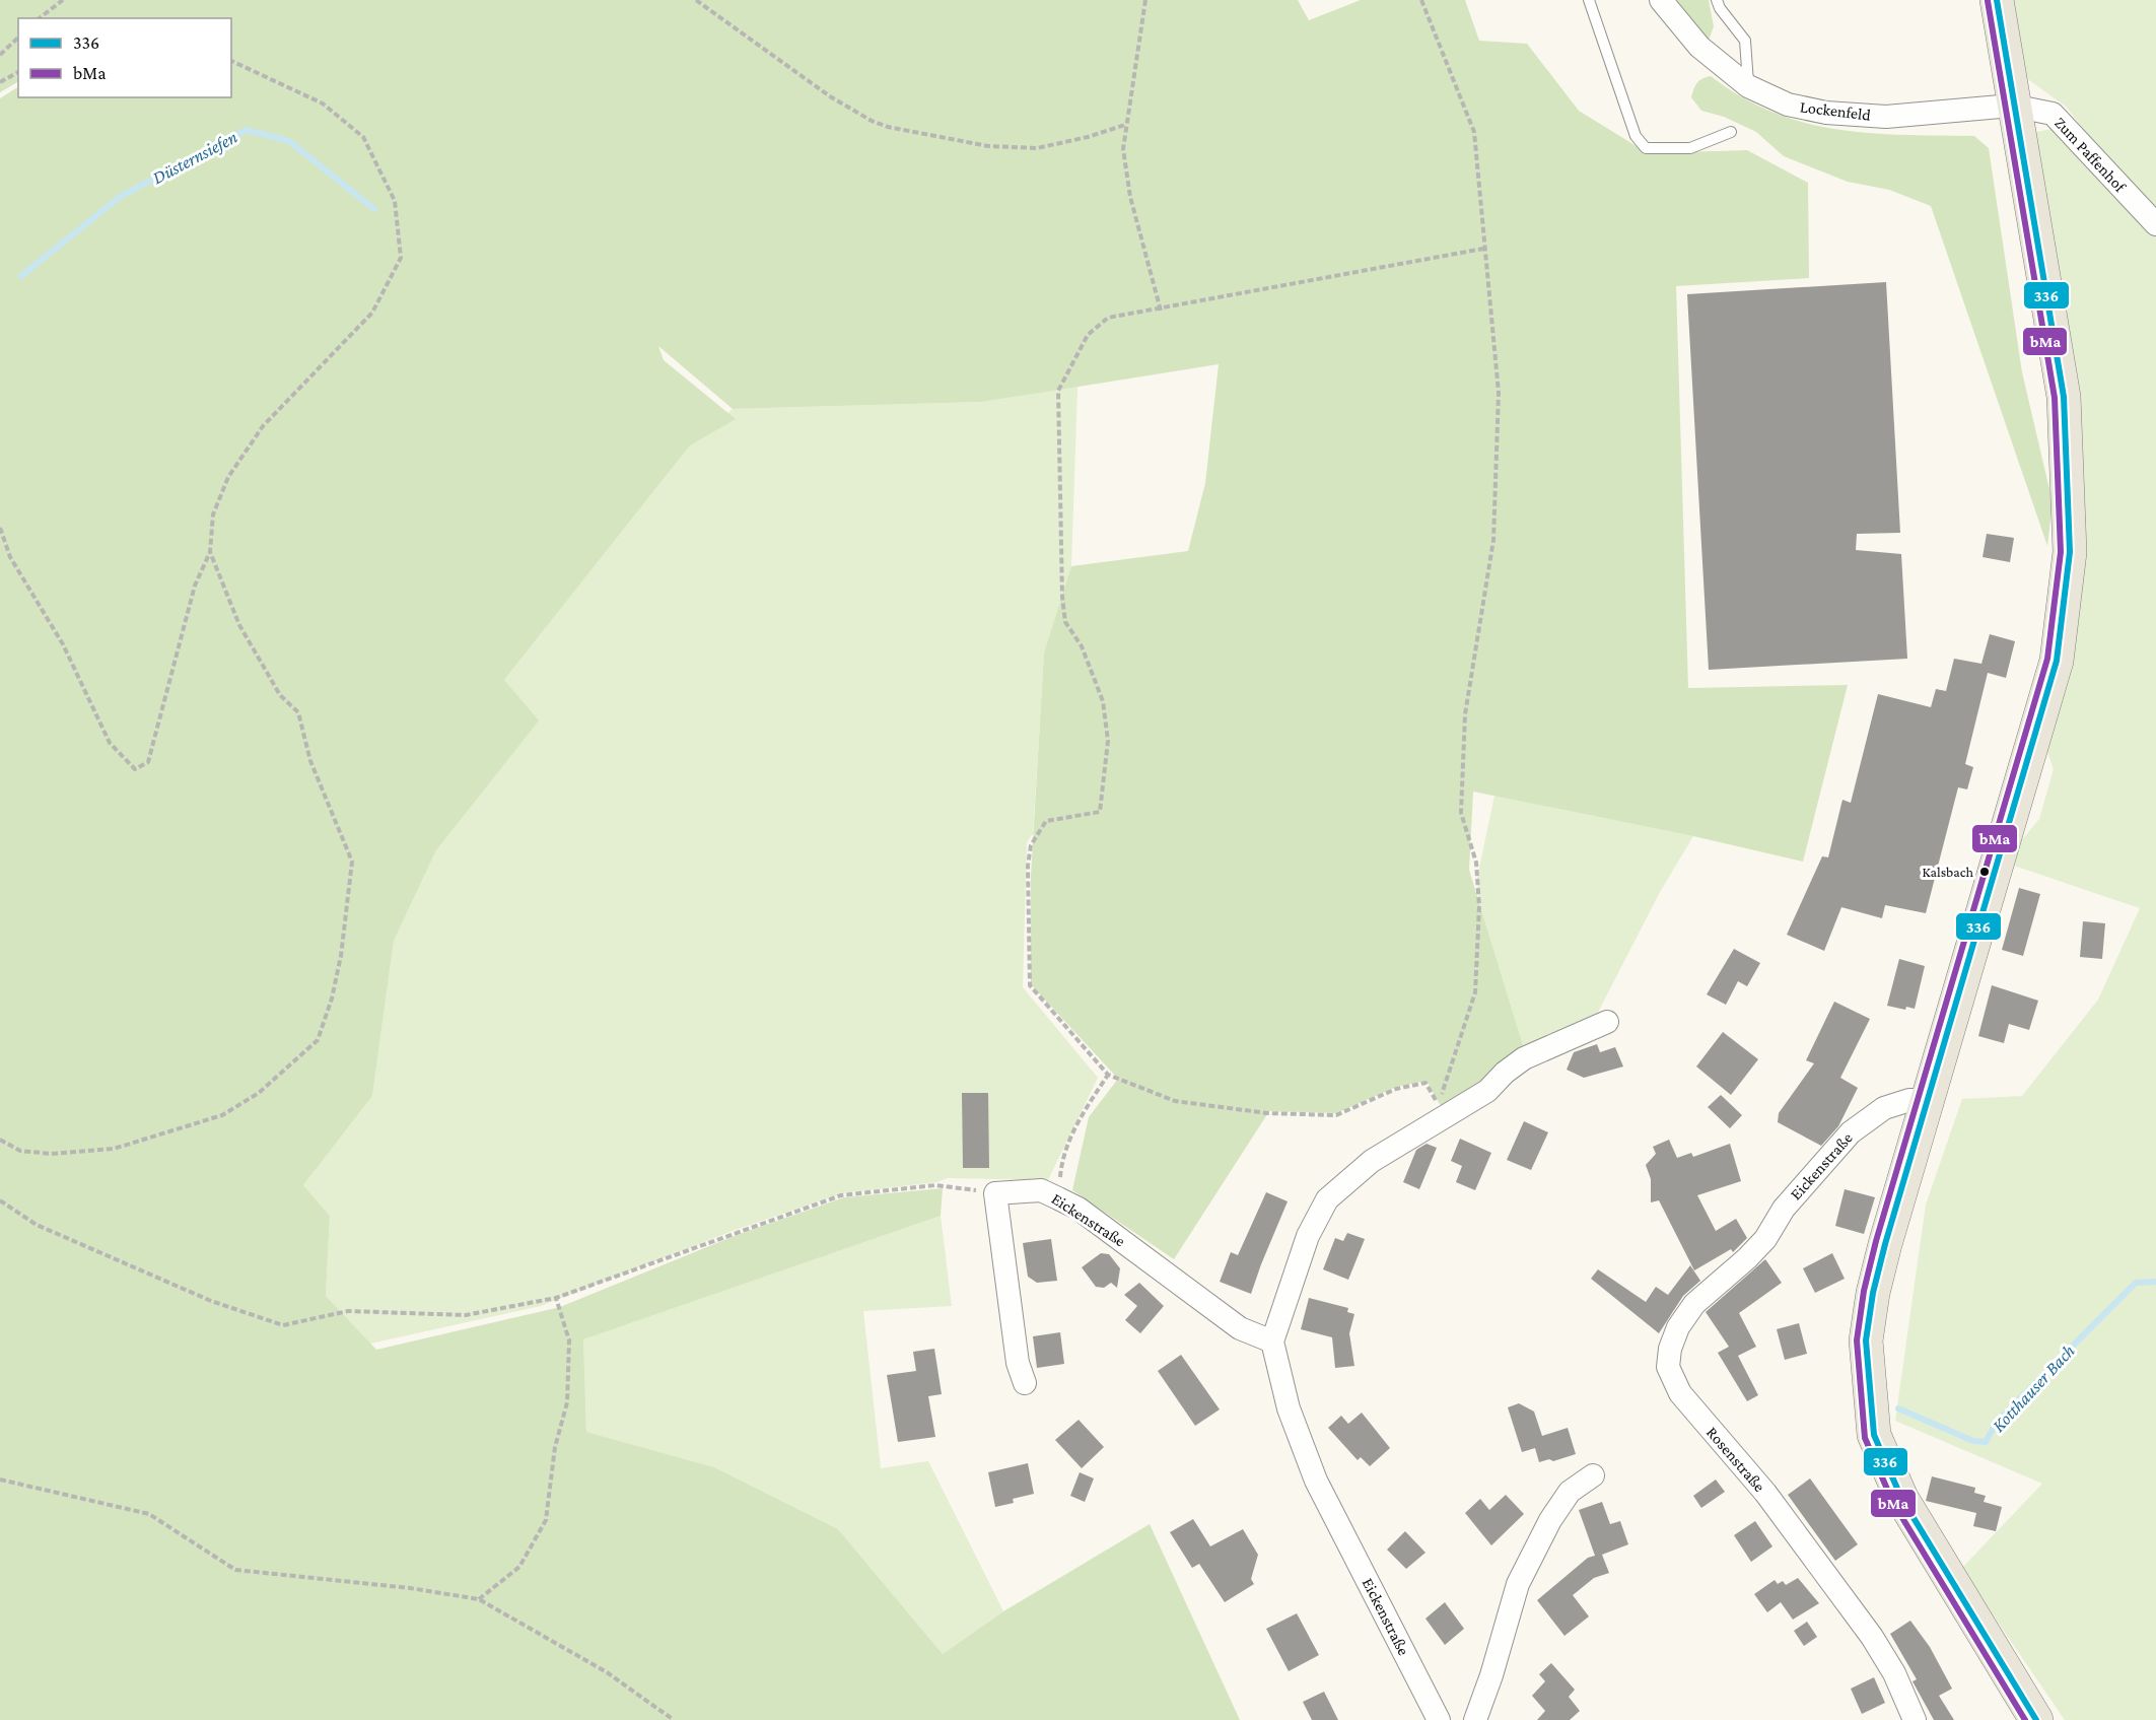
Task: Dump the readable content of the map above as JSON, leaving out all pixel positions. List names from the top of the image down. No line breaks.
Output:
{"streets":{"street":["Lockenfeld","Zum Paffenhof","Eickenstraße","Rosenstraße"]},"crossings":[["Lockenfeld","Zum Paffenhof"],["Eickenstraße","Rosenstraße"]],"water":["Düsternsiefen","Kotthauser Bach"],"places":["Kalsbach"],"lines":["transit line 336","transit line bMa"],"legend":["336","bMa"]}
